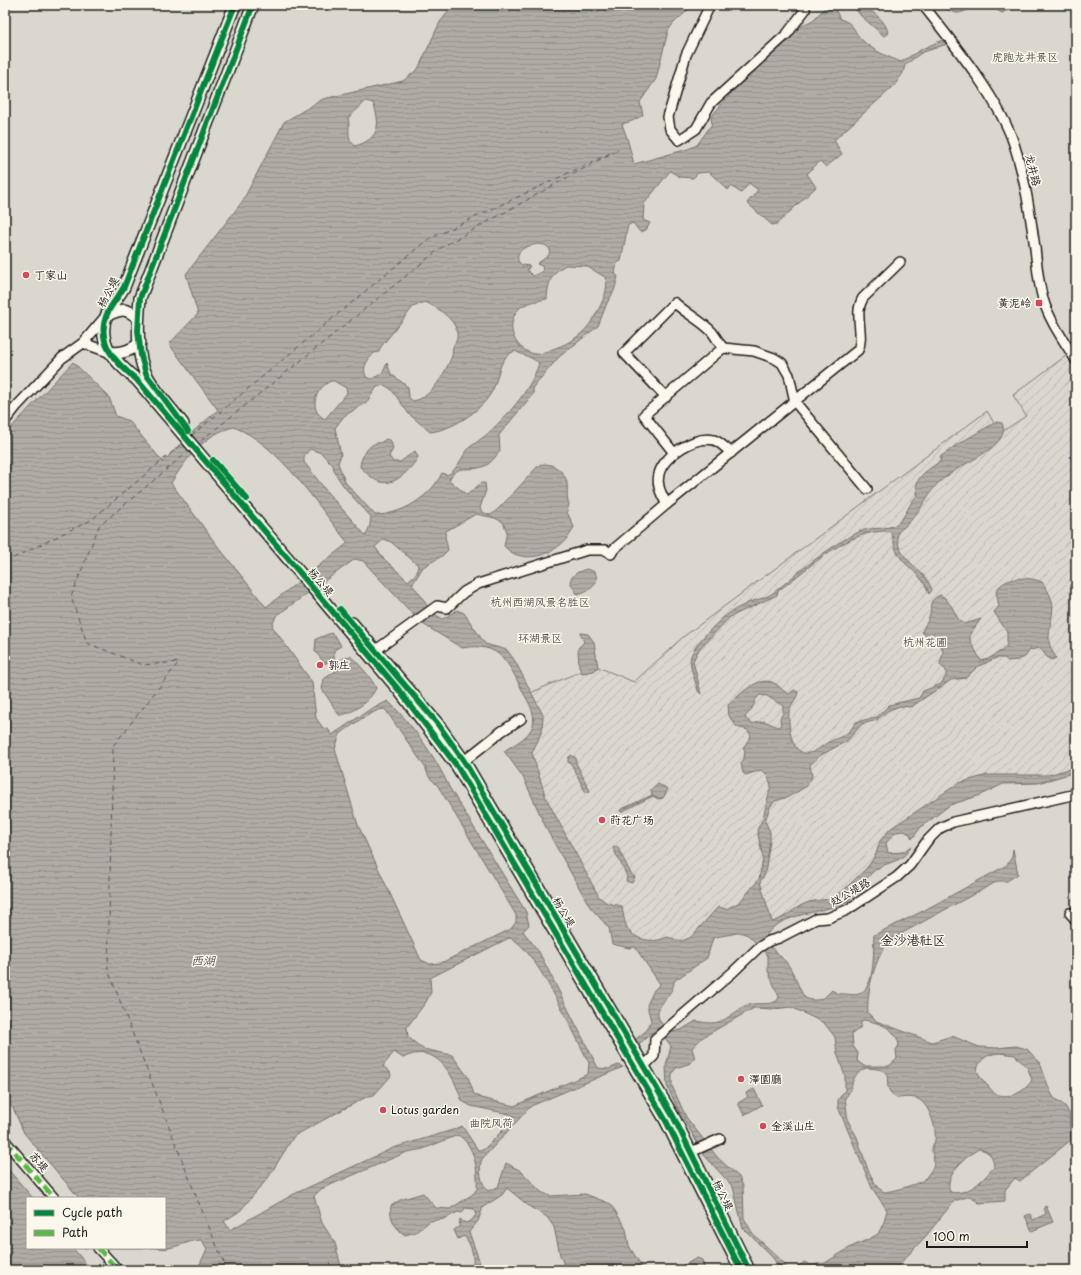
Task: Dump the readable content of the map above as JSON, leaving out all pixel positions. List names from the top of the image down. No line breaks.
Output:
{"streets":{"main road":["杨公堤"],"street":["龙井路","赵公堤路","苏堤"]},"crossings":[["杨公堤","赵公堤路"]],"districts":["金沙港社区"],"water":["西湖"],"parks":["虎跑龙井景区","杭州西湖风景名胜区","环湖景区","杭州花圃","曲院风荷"],"places":{"other":["丁家山","郭庄","莳花广场","澤園廳","Lotus garden","金溪山庄"],"transit":["黄泥岭"]},"legend":["Cycle path","Path"],"scale_bar":"100 m"}
